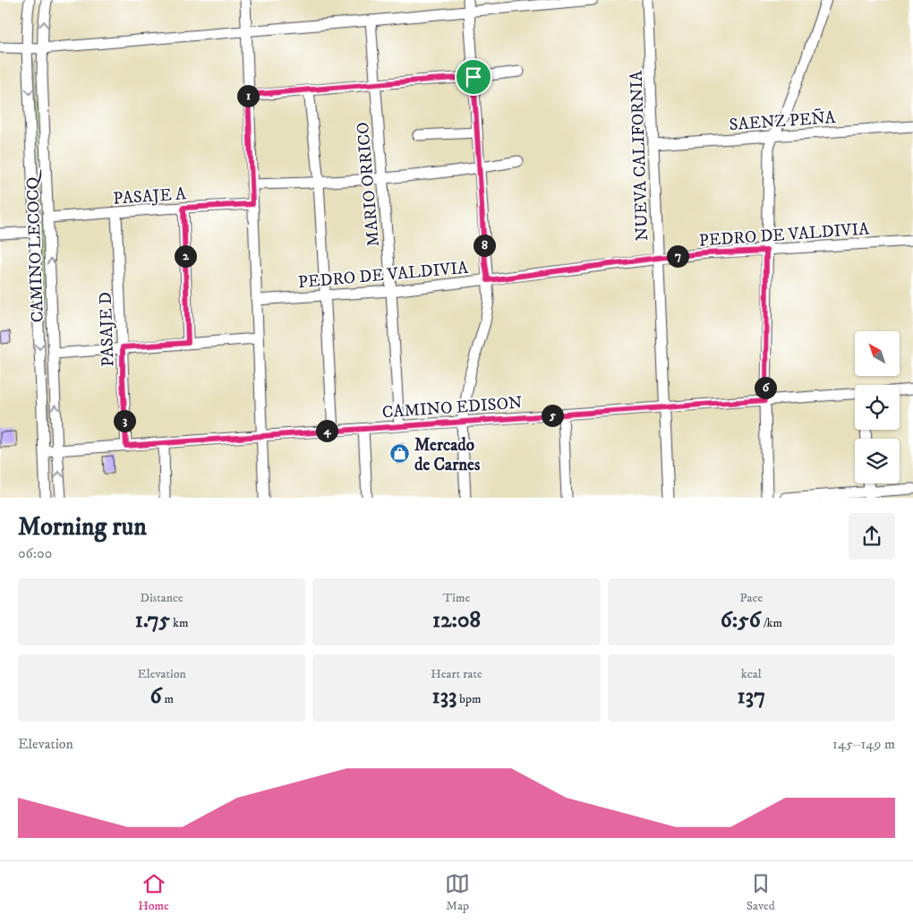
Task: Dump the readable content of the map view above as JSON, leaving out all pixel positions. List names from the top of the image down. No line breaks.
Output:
{"streets":{"street":["SAENZ PEÑA","NUEVA CALIFORNIA","MARIO ORRICO","PASAJE A","PEDRO DE VALDIVIA","CAMINO LECOCQ","PASAJE D","CAMINO EDISON"]},"crossings":[["SAENZ PEÑA","NUEVA CALIFORNIA"],["NUEVA CALIFORNIA","PEDRO DE VALDIVIA"],["NUEVA CALIFORNIA","CAMINO EDISON"],["MARIO ORRICO","PEDRO DE VALDIVIA"],["MARIO ORRICO","CAMINO EDISON"],["PASAJE A","CAMINO LECOCQ"],["PASAJE A","PASAJE D"],["CAMINO LECOCQ","CAMINO EDISON"],["PASAJE D","CAMINO EDISON"]],"places":{"shop":["Mercado de Carnes"]},"north":"top left","page":{"pins":["1","8","2","7","6","5","3","4"],"heading":["Morning run","06:00"],"stats":[["Distance","1.75 km"],["Time","12:08"],["Pace","6:56 /km"],["Elevation","6 m"],["Heart rate","133 bpm"],["kcal","137"]],"chart":["Elevation","145–149 m"],"tabs":["Home","Map","Saved"]}}
